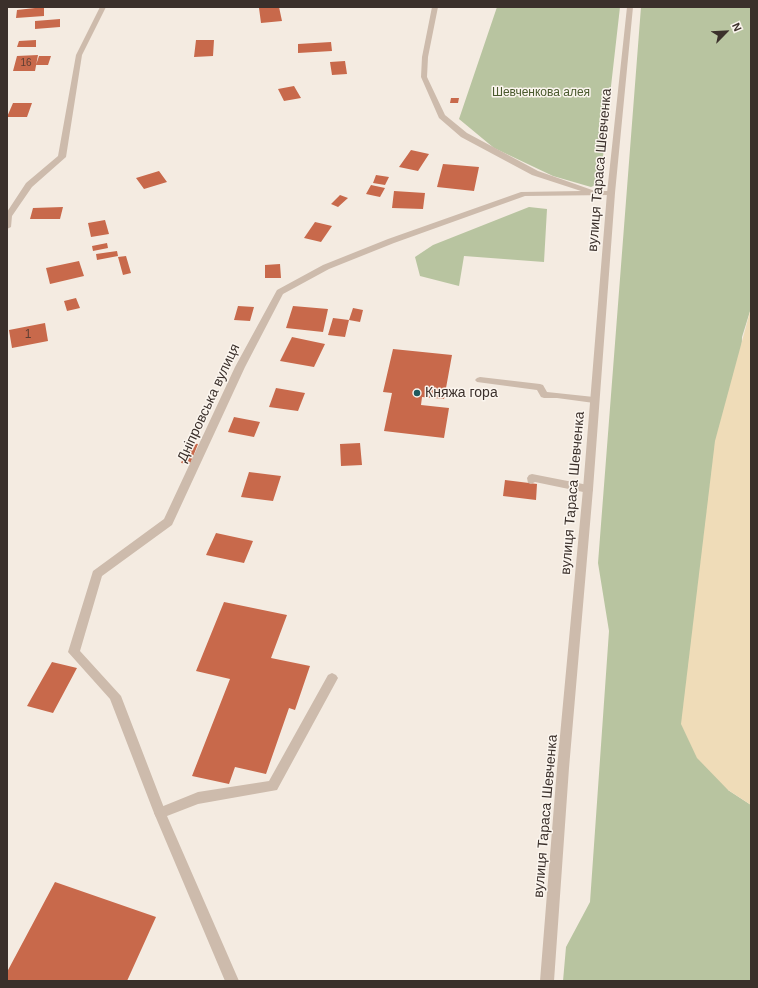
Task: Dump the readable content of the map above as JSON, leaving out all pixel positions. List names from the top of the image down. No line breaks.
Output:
{"streets":{"street":["вулиця Тараса Шевченка","Дніпровська вулиця"]},"crossings":[["вулиця Тараса Шевченка","Дніпровська вулиця"]],"parks":["Шевченкова алея"],"places":["Княжа гора"],"house_numbers":["16","1"],"north":"top right"}
